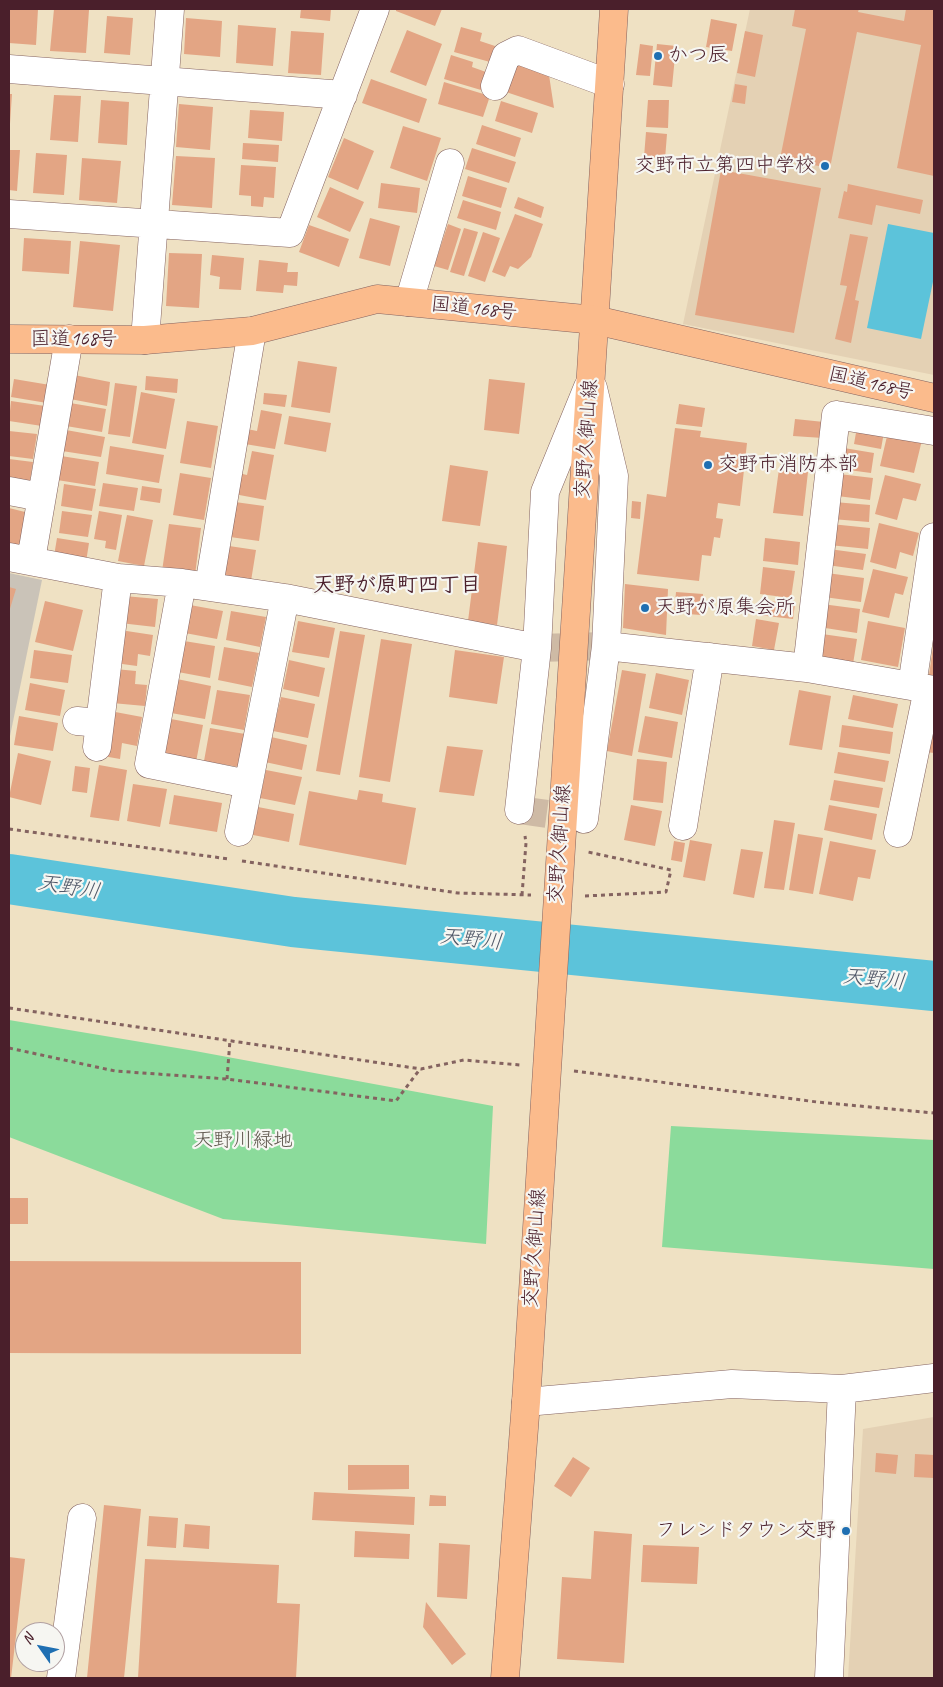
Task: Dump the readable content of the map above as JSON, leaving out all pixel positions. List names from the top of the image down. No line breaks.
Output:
{"streets":{"main road":["国道168号","交野久御山線"]},"crossings":[["国道168号","交野久御山線"]],"districts":["天野が原町四丁目"],"water":["天野川"],"parks":["天野川緑地"],"places":["かつ辰","交野市立第四中学校","交野市消防本部","天野が原集会所","フレンドタウン交野"],"north":"top left"}
